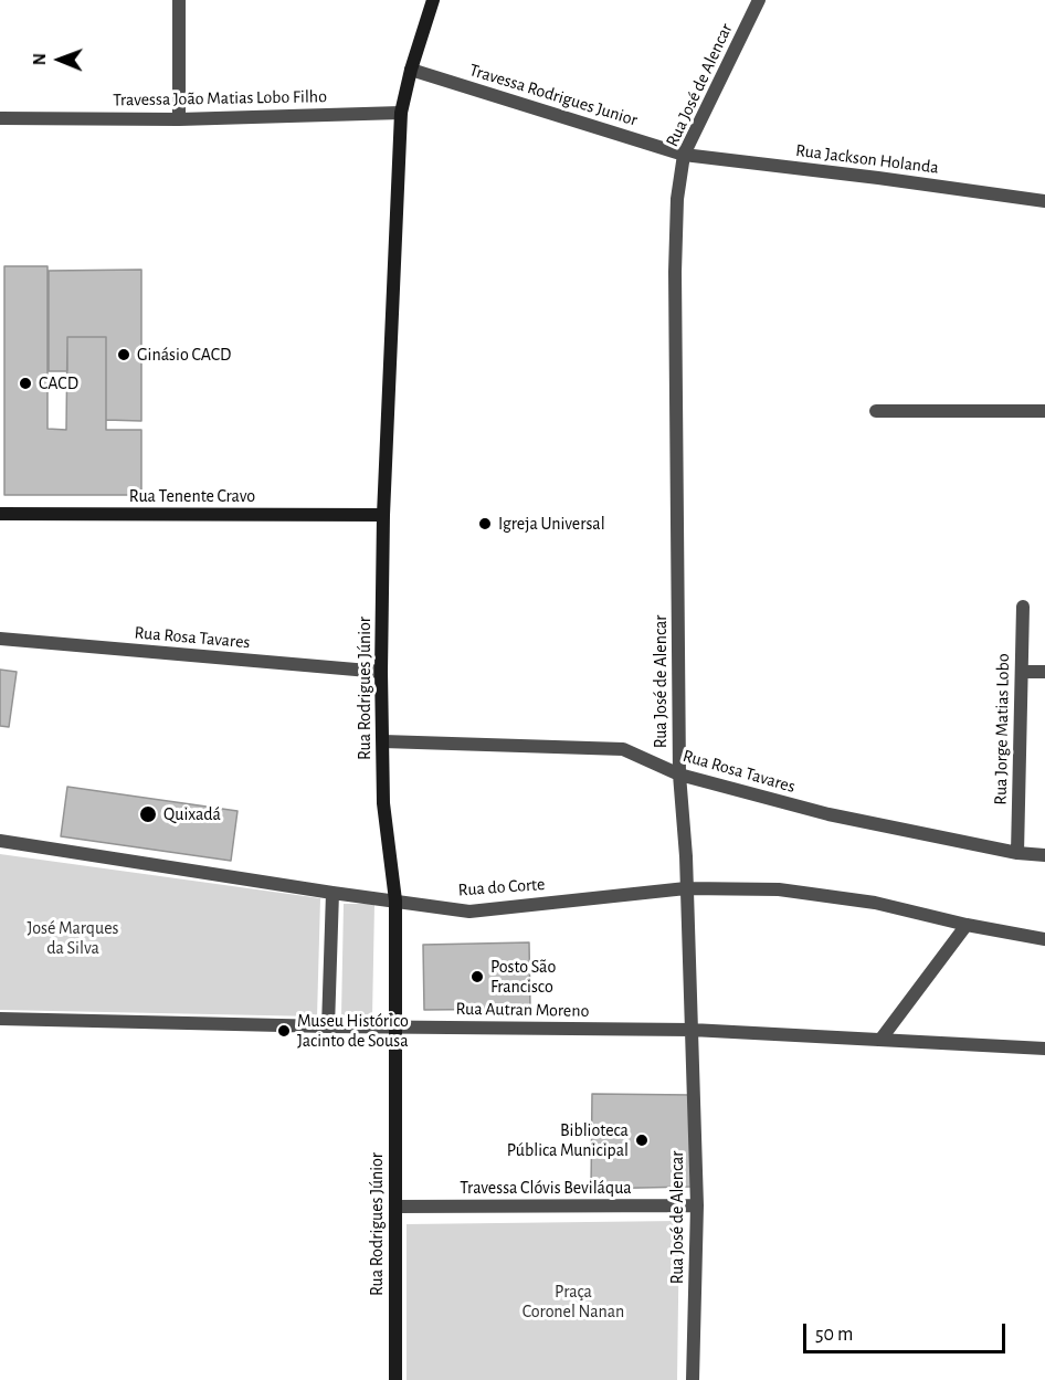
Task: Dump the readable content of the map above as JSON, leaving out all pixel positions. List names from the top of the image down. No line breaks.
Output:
{"streets":{"main road":["Rua Tenente Cravo","Rua Rodrigues Júnior"],"street":["Rua José de Alencar","Travessa Rodrigues Junior","Travessa João Matias Lobo Filho","Rua Jackson Holanda","Rua Rosa Tavares","Rua Jorge Matias Lobo","Rua do Corte","Rua Autran Moreno","Travessa Clóvis Beviláqua"]},"crossings":[["Rua José de Alencar","Travessa Rodrigues Junior"],["Rua José de Alencar","Rua Jackson Holanda"],["Rua José de Alencar","Rua Rosa Tavares"],["Rua José de Alencar","Rua do Corte"],["Rua José de Alencar","Rua Autran Moreno"],["Rua José de Alencar","Travessa Clóvis Beviláqua"],["Travessa Rodrigues Junior","Rua Jackson Holanda"],["Travessa Rodrigues Junior","Rua Rodrigues Júnior"],["Travessa João Matias Lobo Filho","Rua Rodrigues Júnior"],["Rua Tenente Cravo","Rua Rodrigues Júnior"],["Rua Rosa Tavares","Rua Rodrigues Júnior"],["Rua Rosa Tavares","Rua Jorge Matias Lobo"],["Rua Rodrigues Júnior","Rua do Corte"],["Rua Rodrigues Júnior","Rua Autran Moreno"],["Rua Rodrigues Júnior","Travessa Clóvis Beviláqua"]],"parks":["José Marques da Silva","Praça Coronel Nanan"],"places":["Ginásio CACD","CACD","Igreja Universal","Quixadá","Posto São Francisco","Museu Histórico Jacinto de Sousa","Biblioteca Pública Municipal"],"scale_bar":"50 m","north":"left"}
